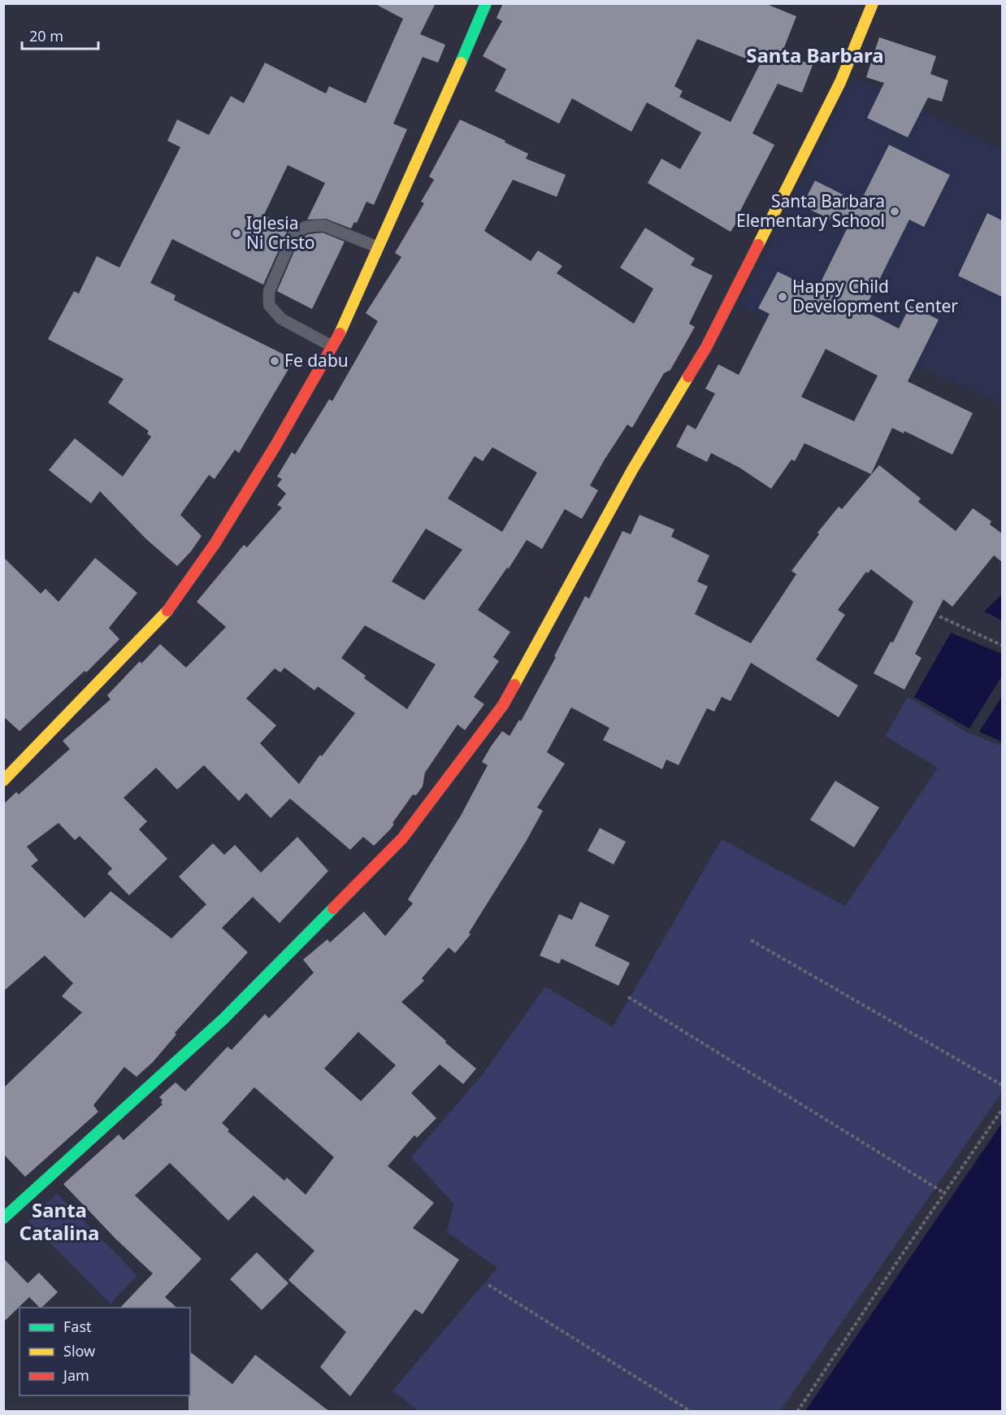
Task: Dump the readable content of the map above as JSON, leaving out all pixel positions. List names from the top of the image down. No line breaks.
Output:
{"districts":["Santa Barbara","Santa Catalina"],"places":["Santa Barbara Elementary School","Iglesia Ni Cristo","Happy Child Development Center","Fe dabu"],"legend":["Fast","Slow","Jam"],"scale_bar":"20 m"}
